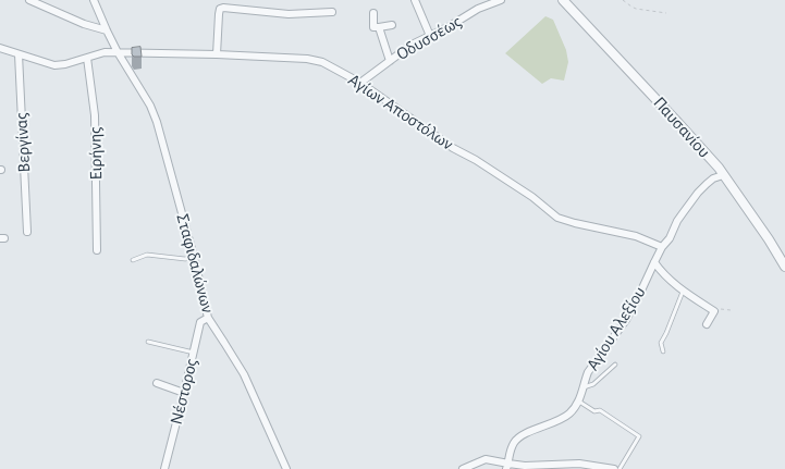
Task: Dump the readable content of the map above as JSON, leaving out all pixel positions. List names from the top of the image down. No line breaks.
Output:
{"streets":{"street":["Οδυσσέως","Αγίων Αποστόλων","Παυσανίου","Βεργίνας","Ειρήνης","Σταφιδαλώνων","Αγίου Αλεξίου","Νέστορος"]},"crossings":[["Οδυσσέως","Αγίων Αποστόλων"],["Αγίων Αποστόλων","Βεργίνας"],["Αγίων Αποστόλων","Ειρήνης"],["Αγίων Αποστόλων","Σταφιδαλώνων"],["Αγίων Αποστόλων","Αγίου Αλεξίου"],["Παυσανίου","Αγίου Αλεξίου"],["Σταφιδαλώνων","Νέστορος"]]}
